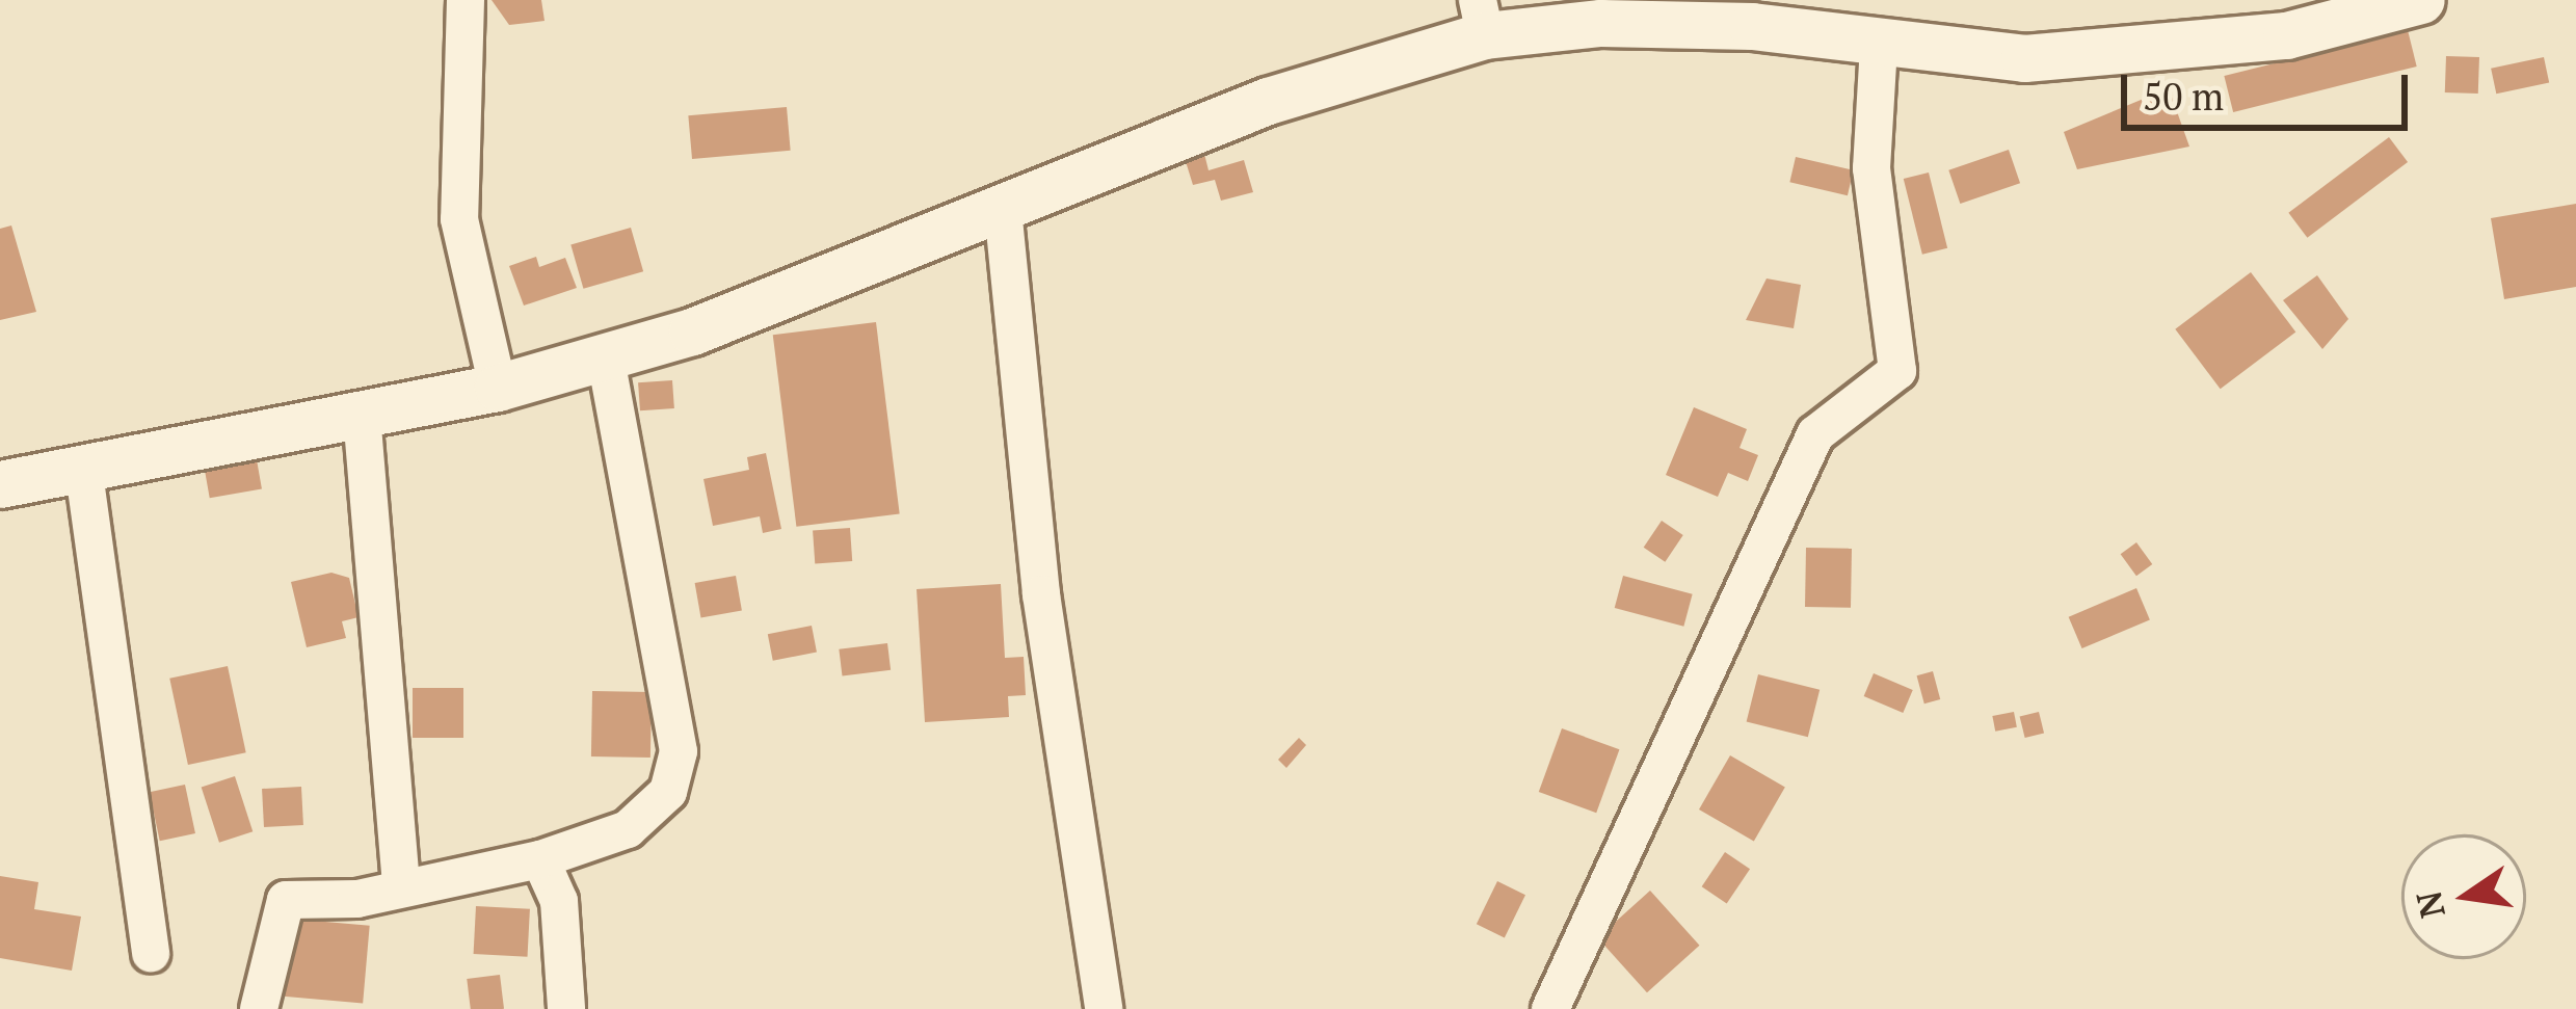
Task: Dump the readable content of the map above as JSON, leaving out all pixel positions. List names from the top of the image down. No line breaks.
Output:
{"scale_bar":"50 m","north":"left"}
